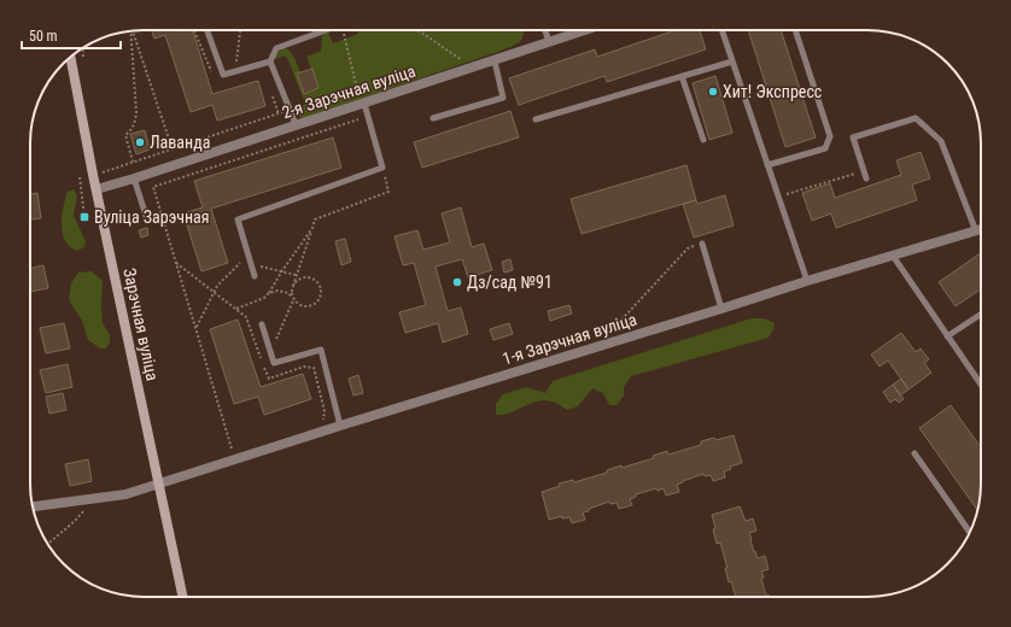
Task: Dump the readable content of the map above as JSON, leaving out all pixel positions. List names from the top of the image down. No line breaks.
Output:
{"streets":{"street":["2-я Зарэчная вуліца","Зарэчная вуліца","1-я Зарэчная вуліца"]},"crossings":[["2-я Зарэчная вуліца","Зарэчная вуліца"],["Зарэчная вуліца","1-я Зарэчная вуліца"]],"places":{"other":["Хит! Экспресс","Лаванда","Дз/сад №91"],"transit":["Вуліца Зарэчная"]},"scale_bar":"50 m"}
